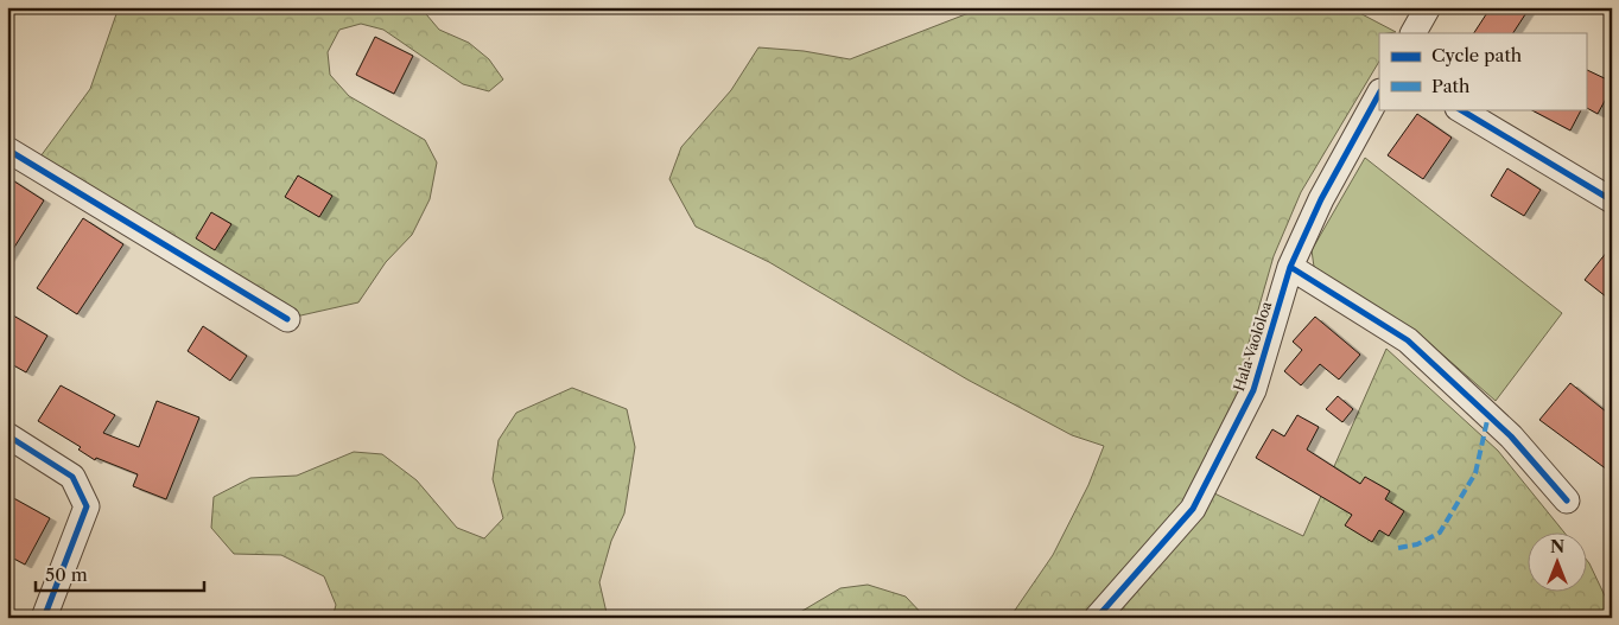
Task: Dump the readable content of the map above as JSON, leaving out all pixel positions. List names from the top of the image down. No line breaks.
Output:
{"streets":{"street":["Hala Vaolōloa"]},"legend":["Cycle path","Path"],"scale_bar":"50 m","north":"top"}
